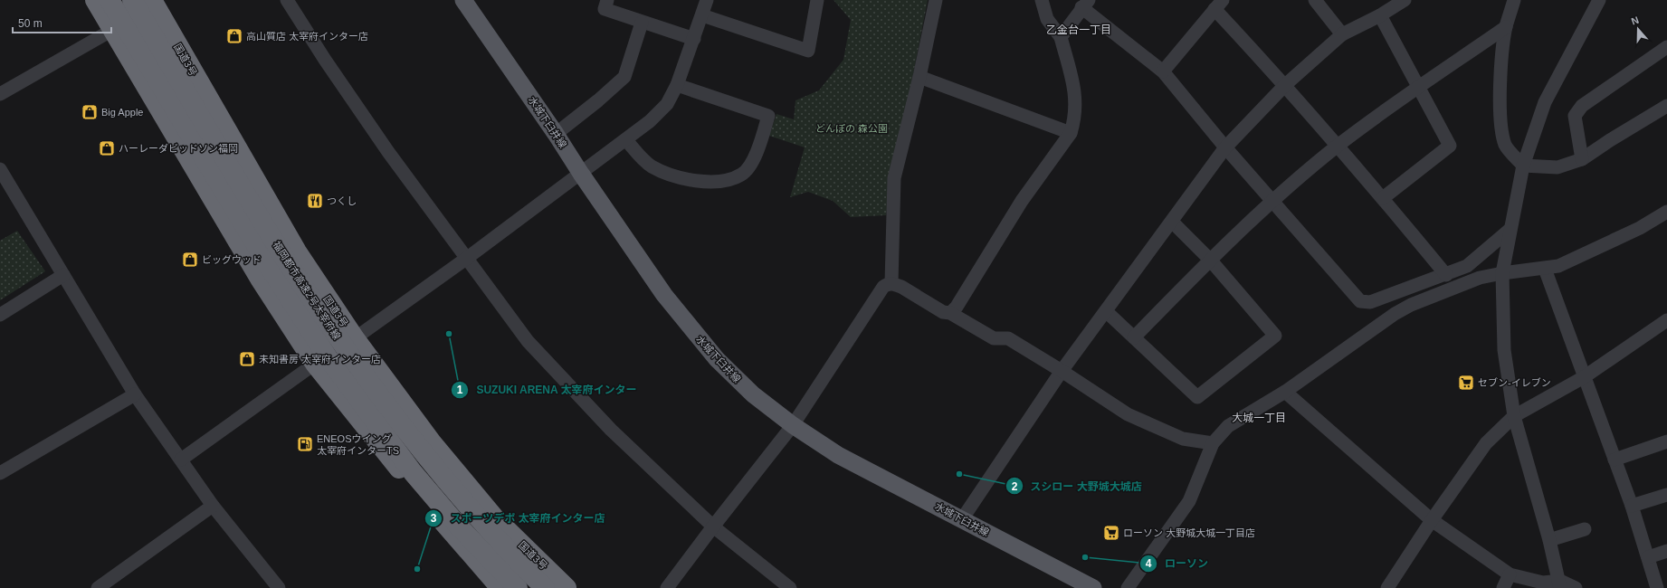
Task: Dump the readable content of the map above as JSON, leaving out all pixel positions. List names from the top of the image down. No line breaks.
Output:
{"streets":{"highway":["国道3号","福岡都市高速2号太宰府線"],"main road":["水城下臼井線"]},"districts":["乙金台一丁目","大城一丁目"],"parks":["どんぽの 森公園"],"places":{"shop":["高山質店 太宰府インター店","Big Apple","ハーレーダビッドソン福岡","ビッグウッド","未知書房 太宰府インター店"],"restaurant":["つくし"],"other":["SUZUKI ARENA 太宰府インター","スシロー 大野城大城店","ローソン","スポーツデポ 太宰府インター店"],"supermarket":["セブン-イレブン","ローソン 大野城大城一丁目店"],"fuel station":["ENEOSウイング 太宰府インターTS"]},"scale_bar":"50 m","north":"top"}
